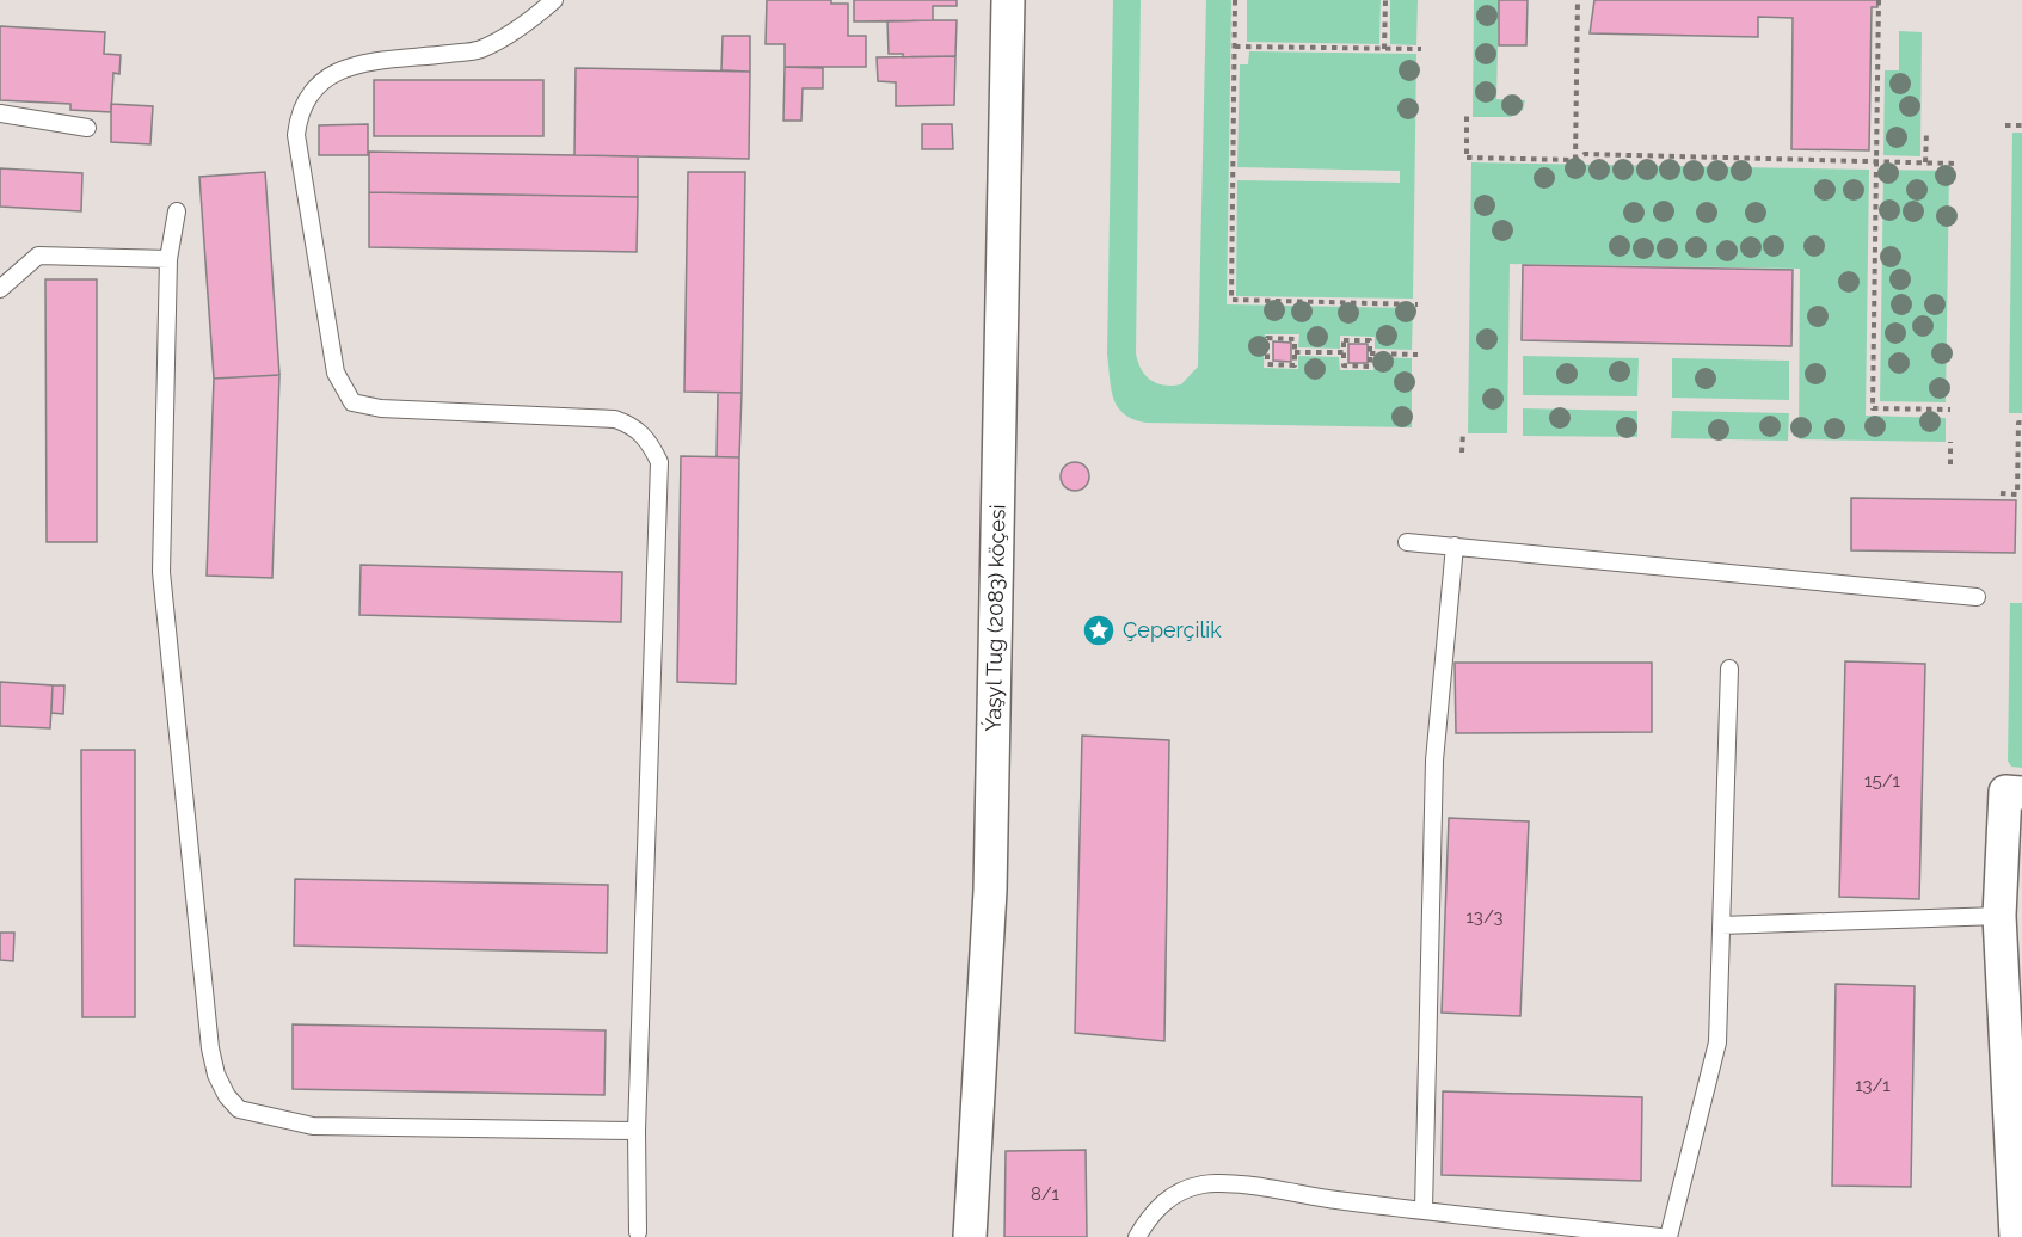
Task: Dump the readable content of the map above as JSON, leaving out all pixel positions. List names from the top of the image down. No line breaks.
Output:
{"streets":{"street":["Ýaşyl Tug (2083) köçesi"]},"places":{"place":["Çeperçilik"]},"house_numbers":["15/1","13/3","13/1","8/1"]}
